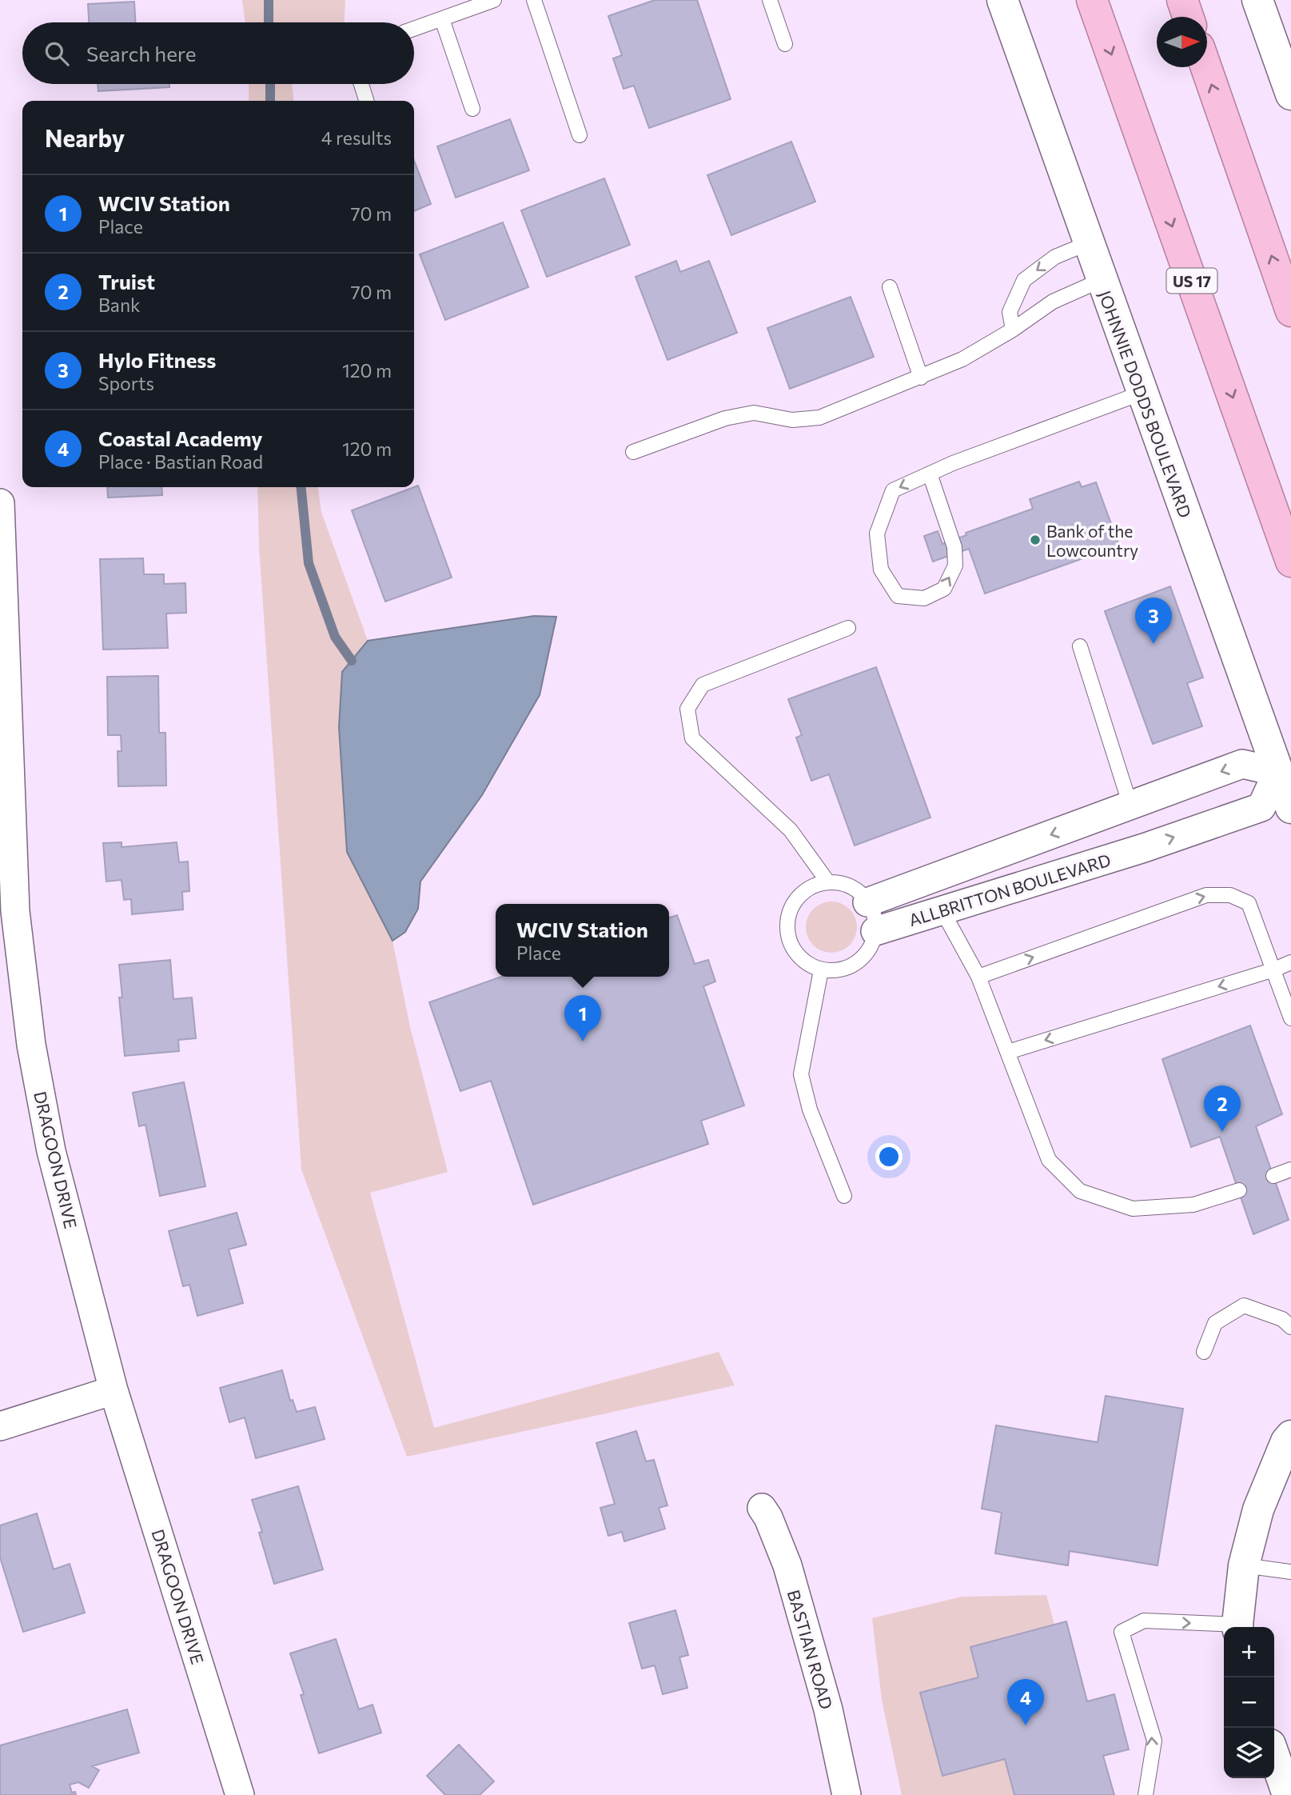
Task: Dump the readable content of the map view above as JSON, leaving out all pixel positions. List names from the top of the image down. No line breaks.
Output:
{"streets":{"highway":["US 17"],"street":["JOHNNIE DODDS BOULEVARD","ALLBRITTON BOULEVARD","DRAGOON DRIVE","BASTIAN ROAD"]},"crossings":[["JOHNNIE DODDS BOULEVARD","ALLBRITTON BOULEVARD"]],"places":["Bank of the Lowcountry"],"north":"right","page":{"search":"Search here","heading":["Nearby","4 results"],"list":[{"mark":"1","name":"WCIV Station","note":"Place","value":"70 m"},{"mark":"2","name":"Truist","note":"Bank","value":"70 m"},{"mark":"3","name":"Hylo Fitness","note":"Sports","value":"120 m"},{"mark":"4","name":"Coastal Academy","note":"Place · Bastian Road","value":"120 m"}],"pins":["3","1","2","4"],"popup":["WCIV Station","Place"],"map_buttons":["+","−"]}}
